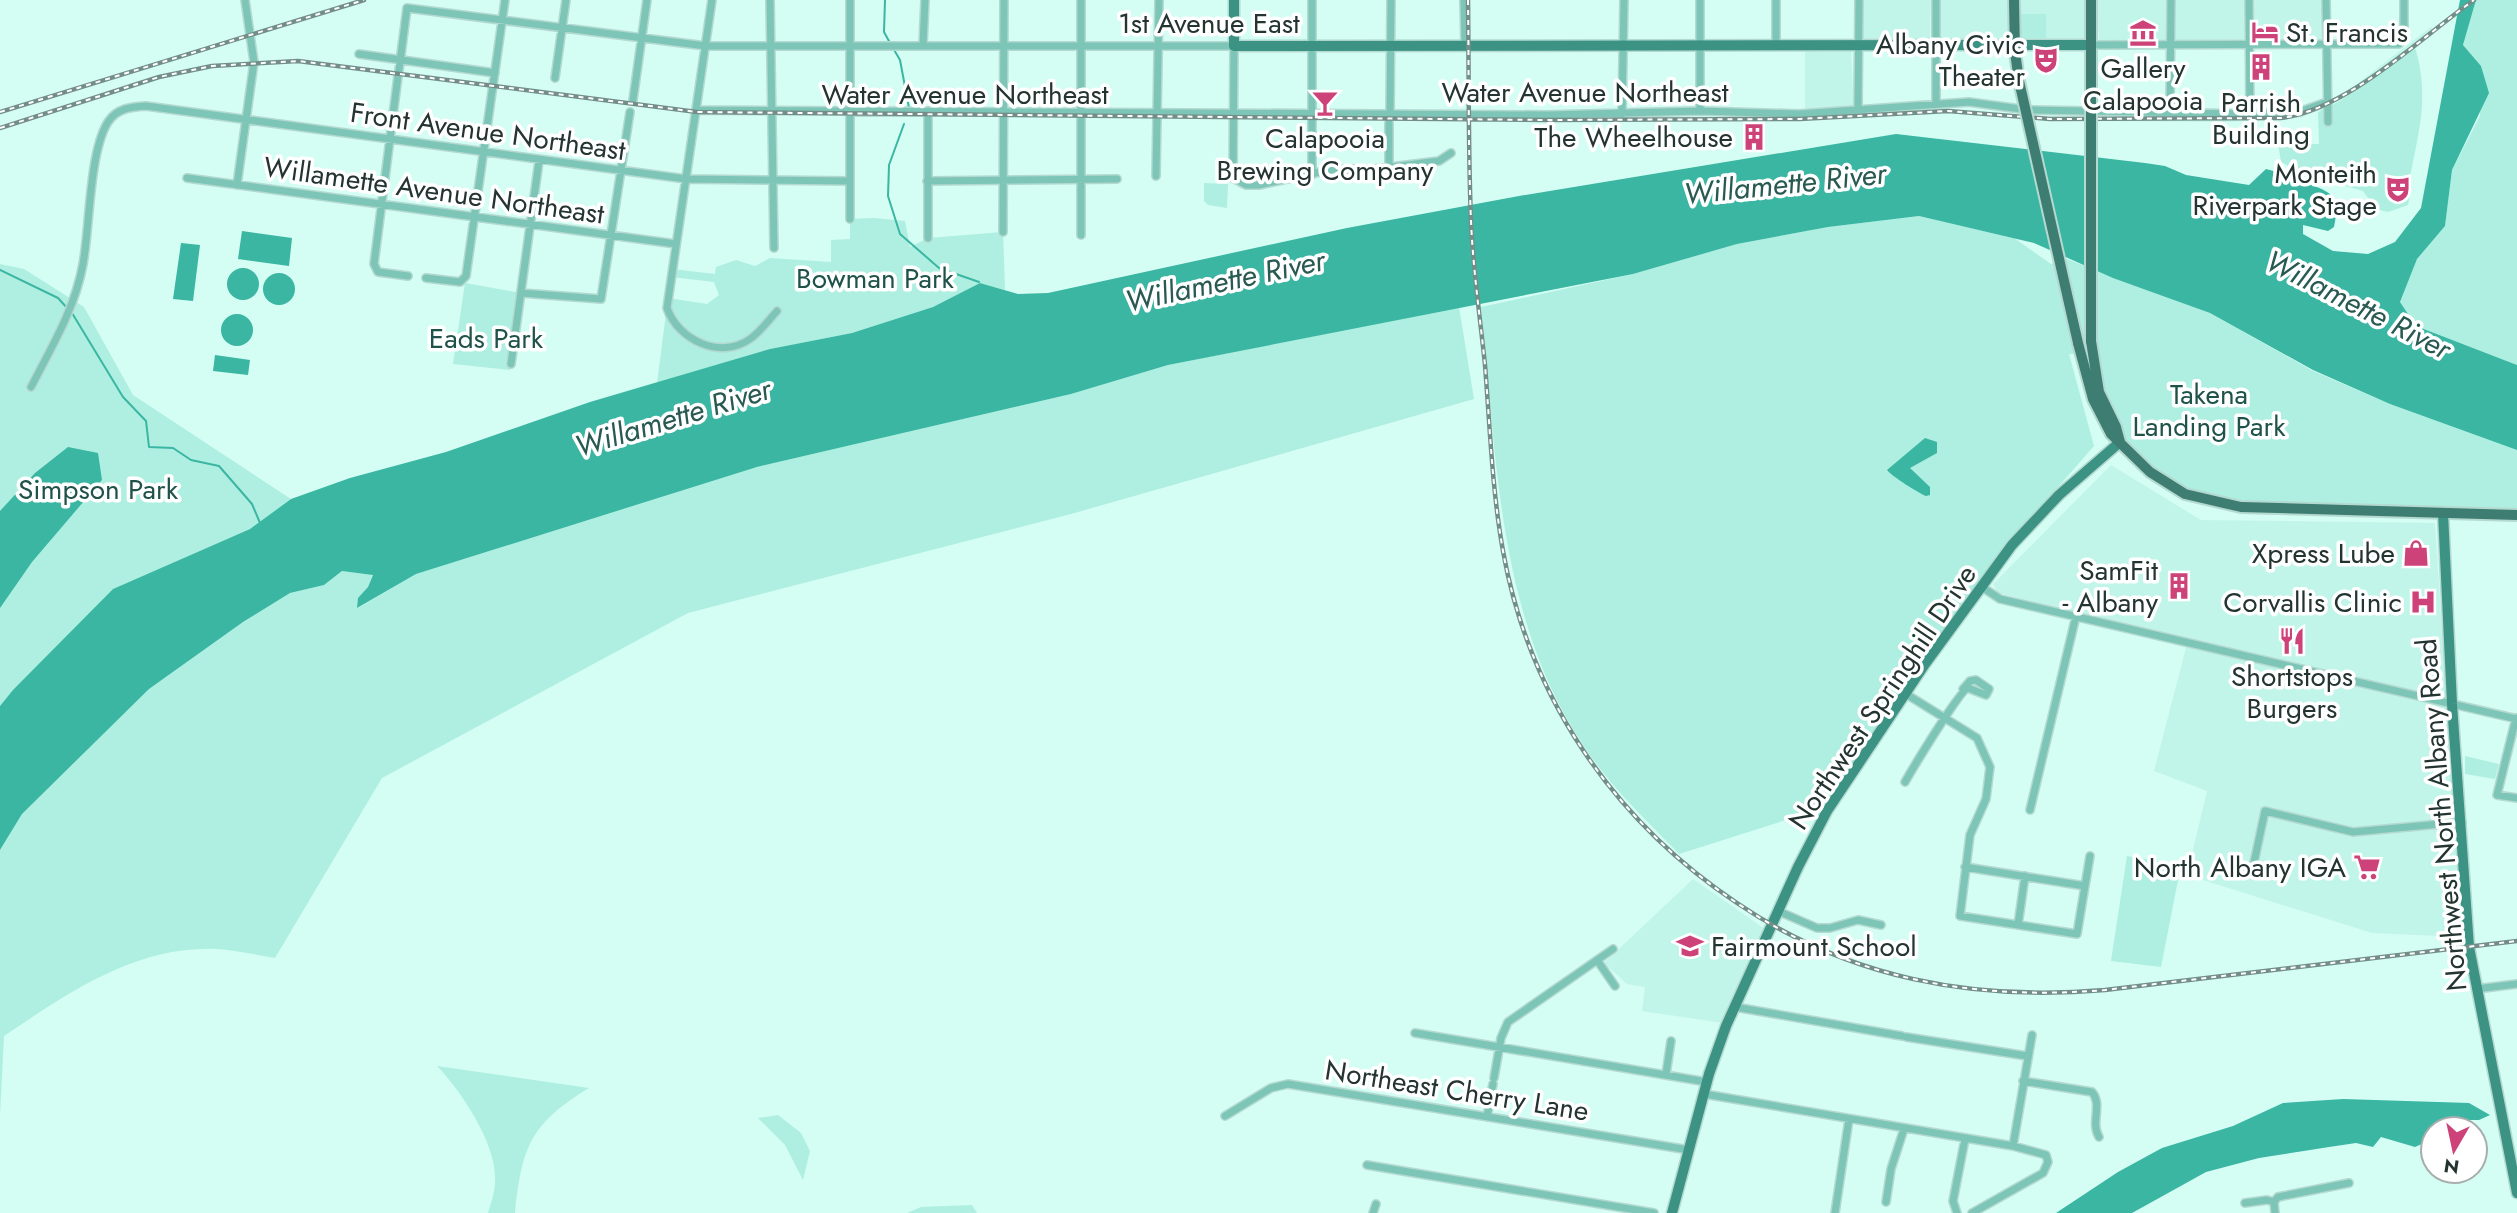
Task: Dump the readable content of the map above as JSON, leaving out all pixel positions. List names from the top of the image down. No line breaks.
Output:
{"streets":{"main road":["1st Avenue East","Northwest Springhill Drive","Northwest North Albany Road"],"street":["Water Avenue Northeast","Front Avenue Northeast","Willamette Avenue Northeast","Northeast Cherry Lane"]},"crossings":[["Northwest Springhill Drive","Northeast Cherry Lane"]],"water":["Willamette River"],"parks":["Bowman Park","Eads Park","Takena Landing Park","Simpson Park"],"places":{"hotel":["St. Francis"],"museum":["Gallery Calapooia"],"theatre":["Albany Civic Theater","Monteith Riverpark Stage"],"building":["Parrish Building","The Wheelhouse","SamFit - Albany"],"bar":["Calapooia Brewing Company"],"shop":["Xpress Lube"],"hospital":["Corvallis Clinic"],"restaurant":["Shortstops Burgers"],"supermarket":["North Albany IGA"],"school or university":["Fairmount School"]},"north":"bottom"}
